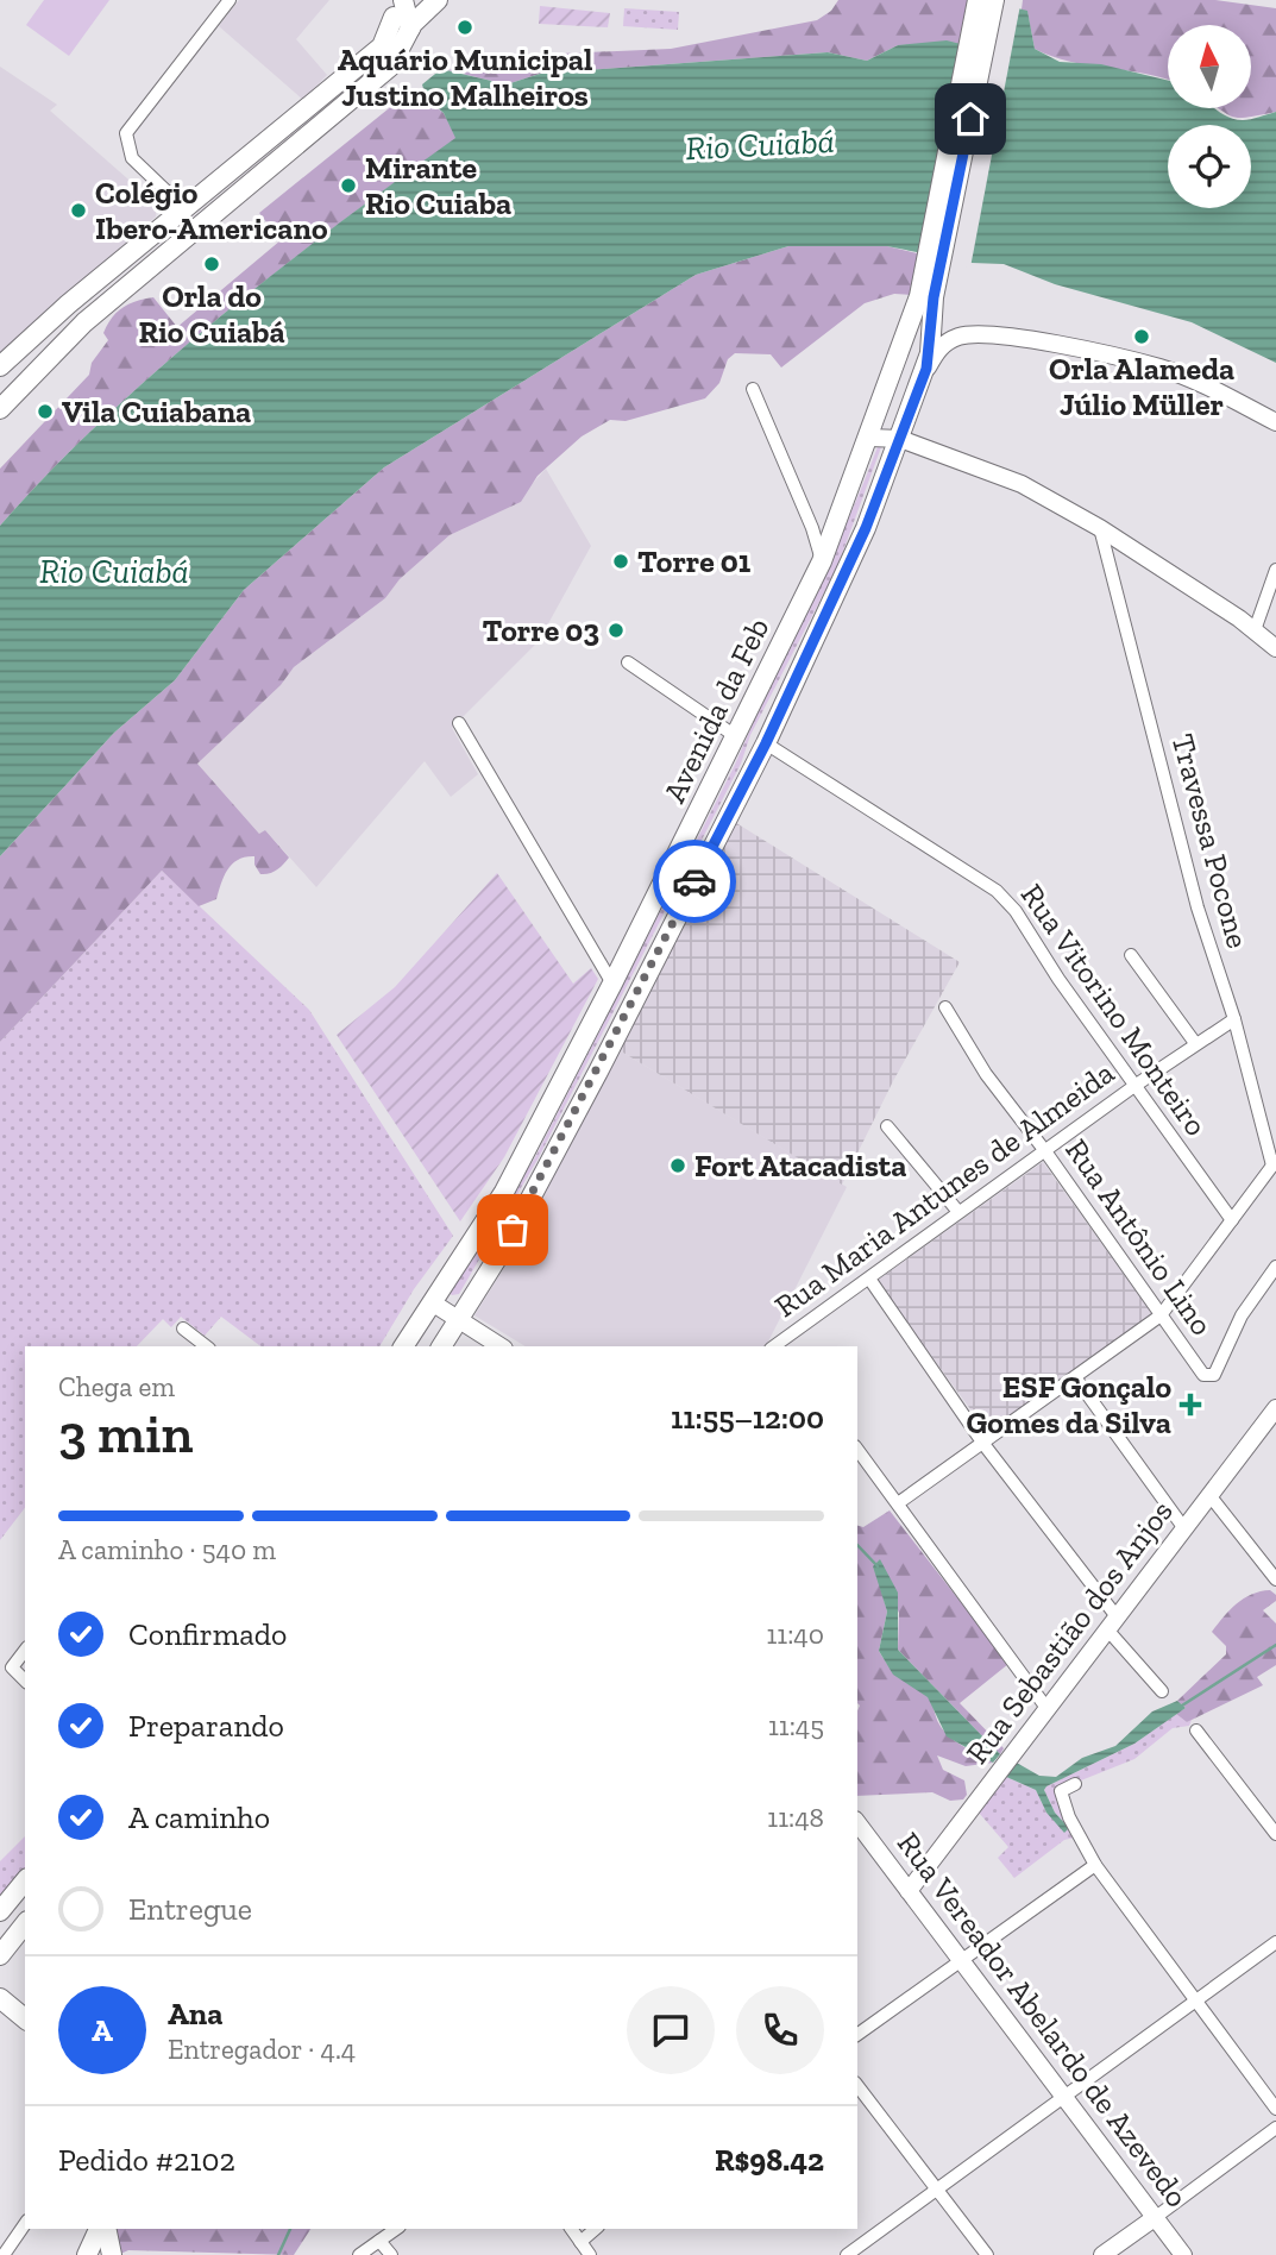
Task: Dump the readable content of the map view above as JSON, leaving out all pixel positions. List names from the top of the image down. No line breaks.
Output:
{"streets":{"main road":["Avenida da Feb"],"street":["Travessa Pocone","Rua Vitorino Monteiro","Rua Maria Antunes de Almeida","Rua Antônio Lino","Rua Sebastião dos Anjos","Rua Vereador Abelardo de Azevedo"]},"crossings":[["Avenida da Feb","Rua Vitorino Monteiro"],["Travessa Pocone","Rua Maria Antunes de Almeida"],["Rua Vitorino Monteiro","Rua Maria Antunes de Almeida"],["Rua Maria Antunes de Almeida","Rua Antônio Lino"],["Rua Sebastião dos Anjos","Rua Vereador Abelardo de Azevedo"]],"water":["Rio Cuiabá"],"places":{"other":["Aquário Municipal Justino Malheiros","Mirante Rio Cuiaba","Colégio Ibero-Americano","Orla do Rio Cuiabá","Orla Alameda Júlio Müller","Vila Cuiabana","Torre 01","Torre 03","Fort Atacadista"],"health":["ESF Gonçalo Gomes da Silva"]},"north":"top","page":{"heading":["3 min","Chega em","11:55–12:00"],"panel":["Ana","Entregador · 4.4","Pedido #2102","R$98.42"],"bar":"A caminho · 540 m","list":[["Confirmado","11:40"],["Preparando","11:45"],["A caminho","11:48"],"Entregue"],"round":"A"}}
